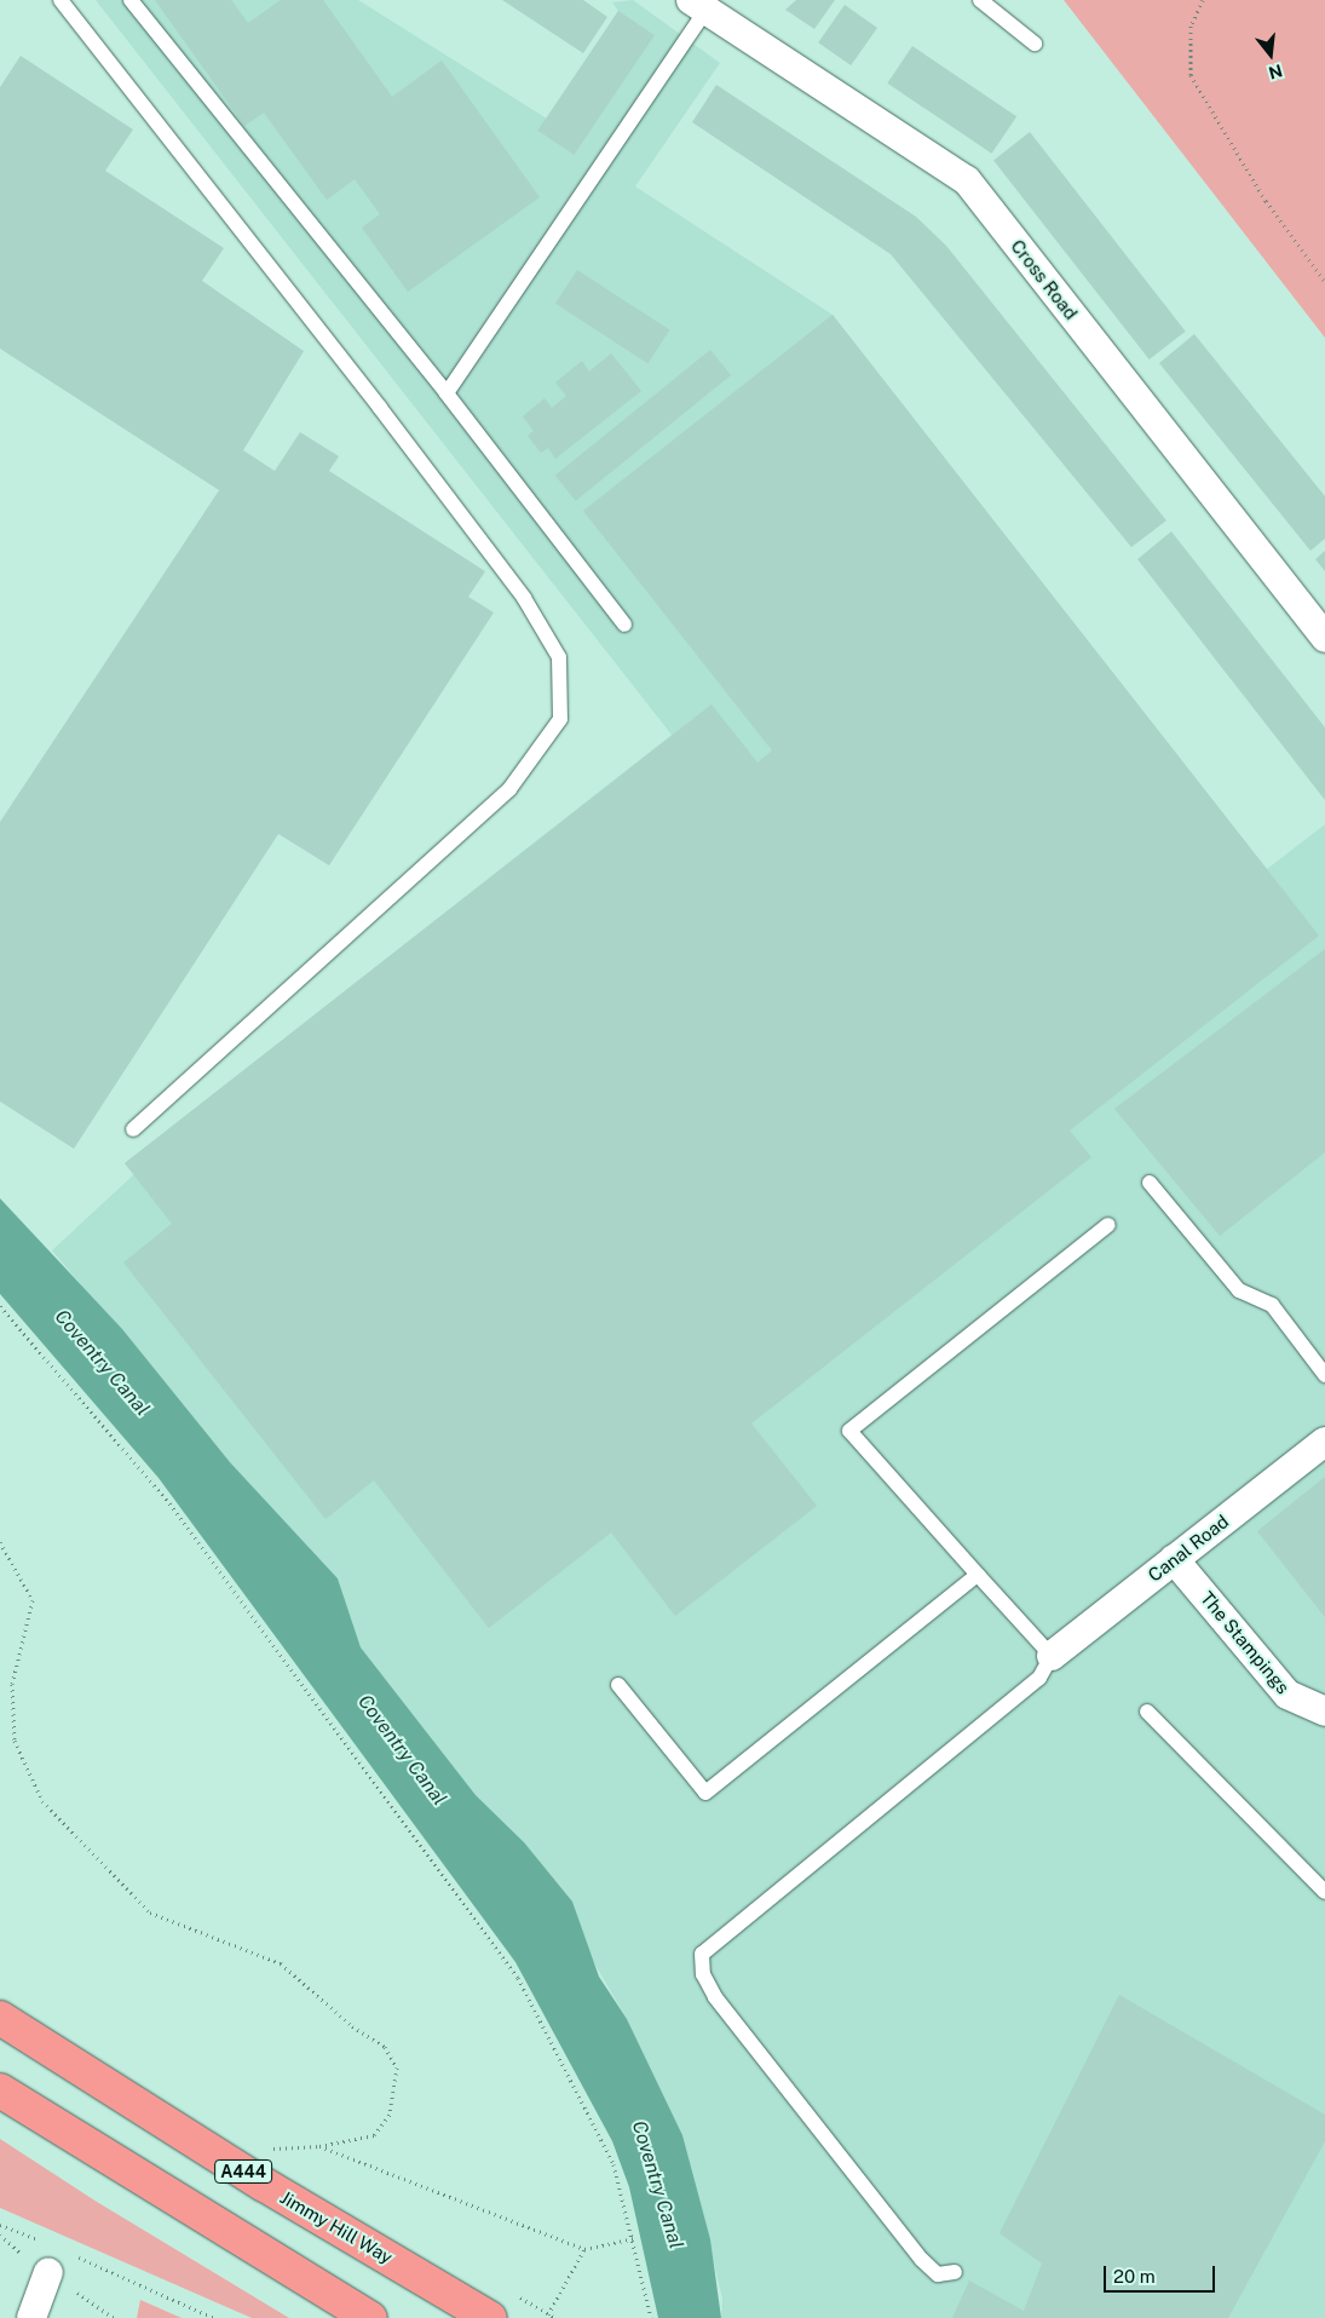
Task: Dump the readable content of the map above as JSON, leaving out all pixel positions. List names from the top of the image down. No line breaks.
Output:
{"streets":{"highway":["A444","Jimmy Hill Way"],"street":["Cross Road","Canal Road","The Stampings"]},"crossings":[["Canal Road","The Stampings"]],"water":["Coventry Canal"],"scale_bar":"20 m","north":"bottom"}
